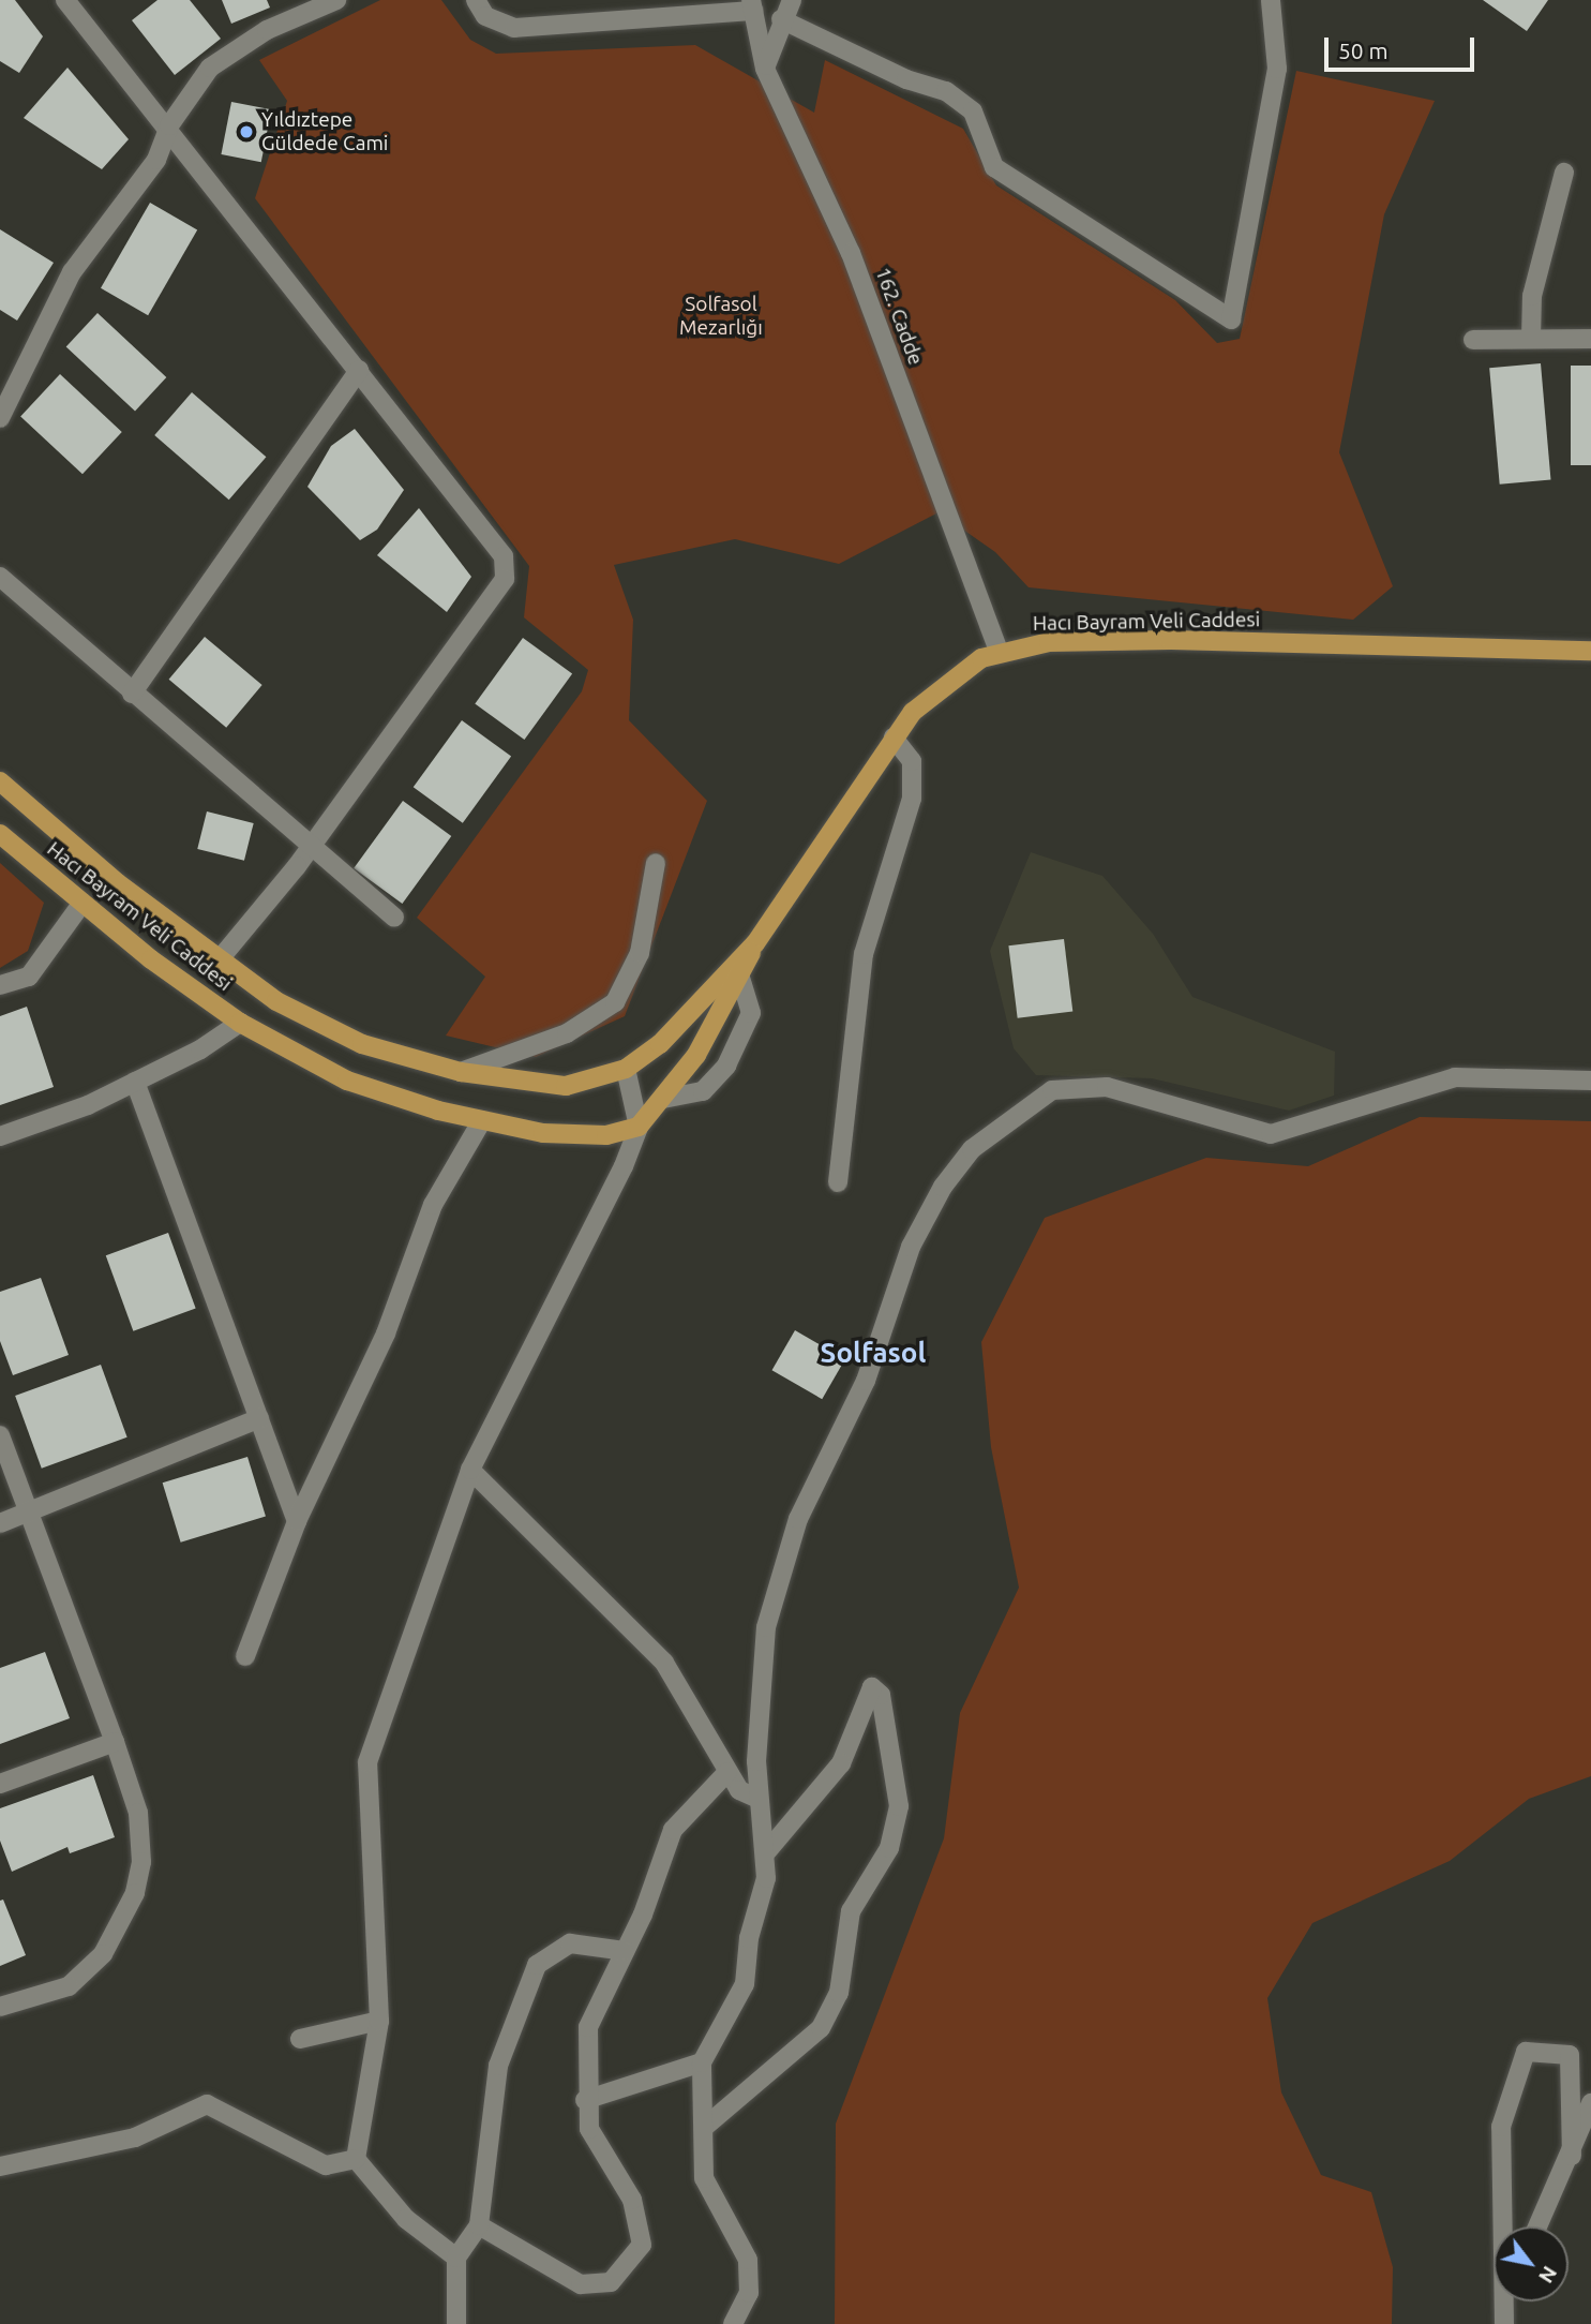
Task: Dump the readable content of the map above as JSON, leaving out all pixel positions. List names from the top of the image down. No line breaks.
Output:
{"streets":{"main road":["Hacı Bayram Veli Caddesi"],"street":["162. Cadde"]},"crossings":[["162. Cadde","Hacı Bayram Veli Caddesi"]],"districts":["Solfasol"],"parks":["Solfasol Mezarlığı"],"places":["Yıldıztepe Güldede Cami"],"scale_bar":"50 m","north":"bottom right"}
